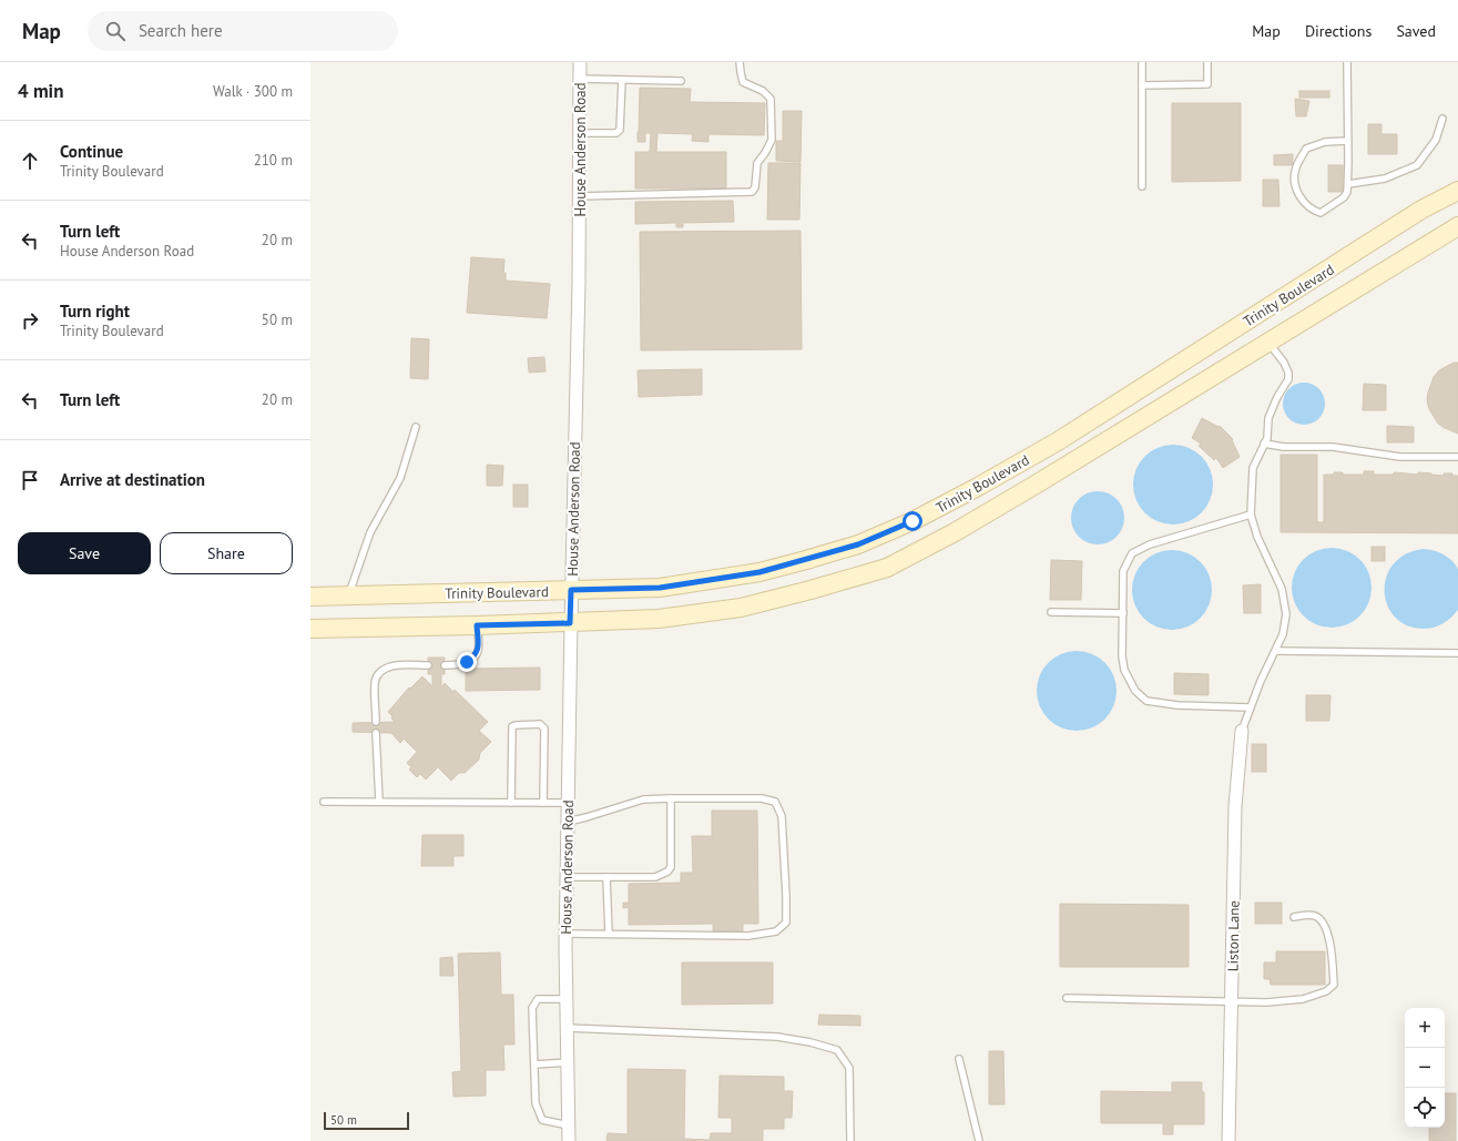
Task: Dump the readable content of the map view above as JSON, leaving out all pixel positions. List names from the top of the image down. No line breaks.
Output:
{"streets":{"main road":["Trinity Boulevard"],"street":["House Anderson Road","Liston Lane"]},"crossings":[["House Anderson Road","Trinity Boulevard"]],"scale_bar":"50 m","page":{"header":"Map","search":"Search here","nav":["Map","Directions","Saved"],"heading":["4 min","Walk · 300 m"],"list":[["Continue","Trinity Boulevard","210 m"],["Turn left","House Anderson Road","20 m"],["Turn right","Trinity Boulevard","50 m"],["Turn left","20 m"],"Arrive at destination"],"buttons":["Save","Share"],"map_buttons":["+","−"],"scale":"50 m"}}
